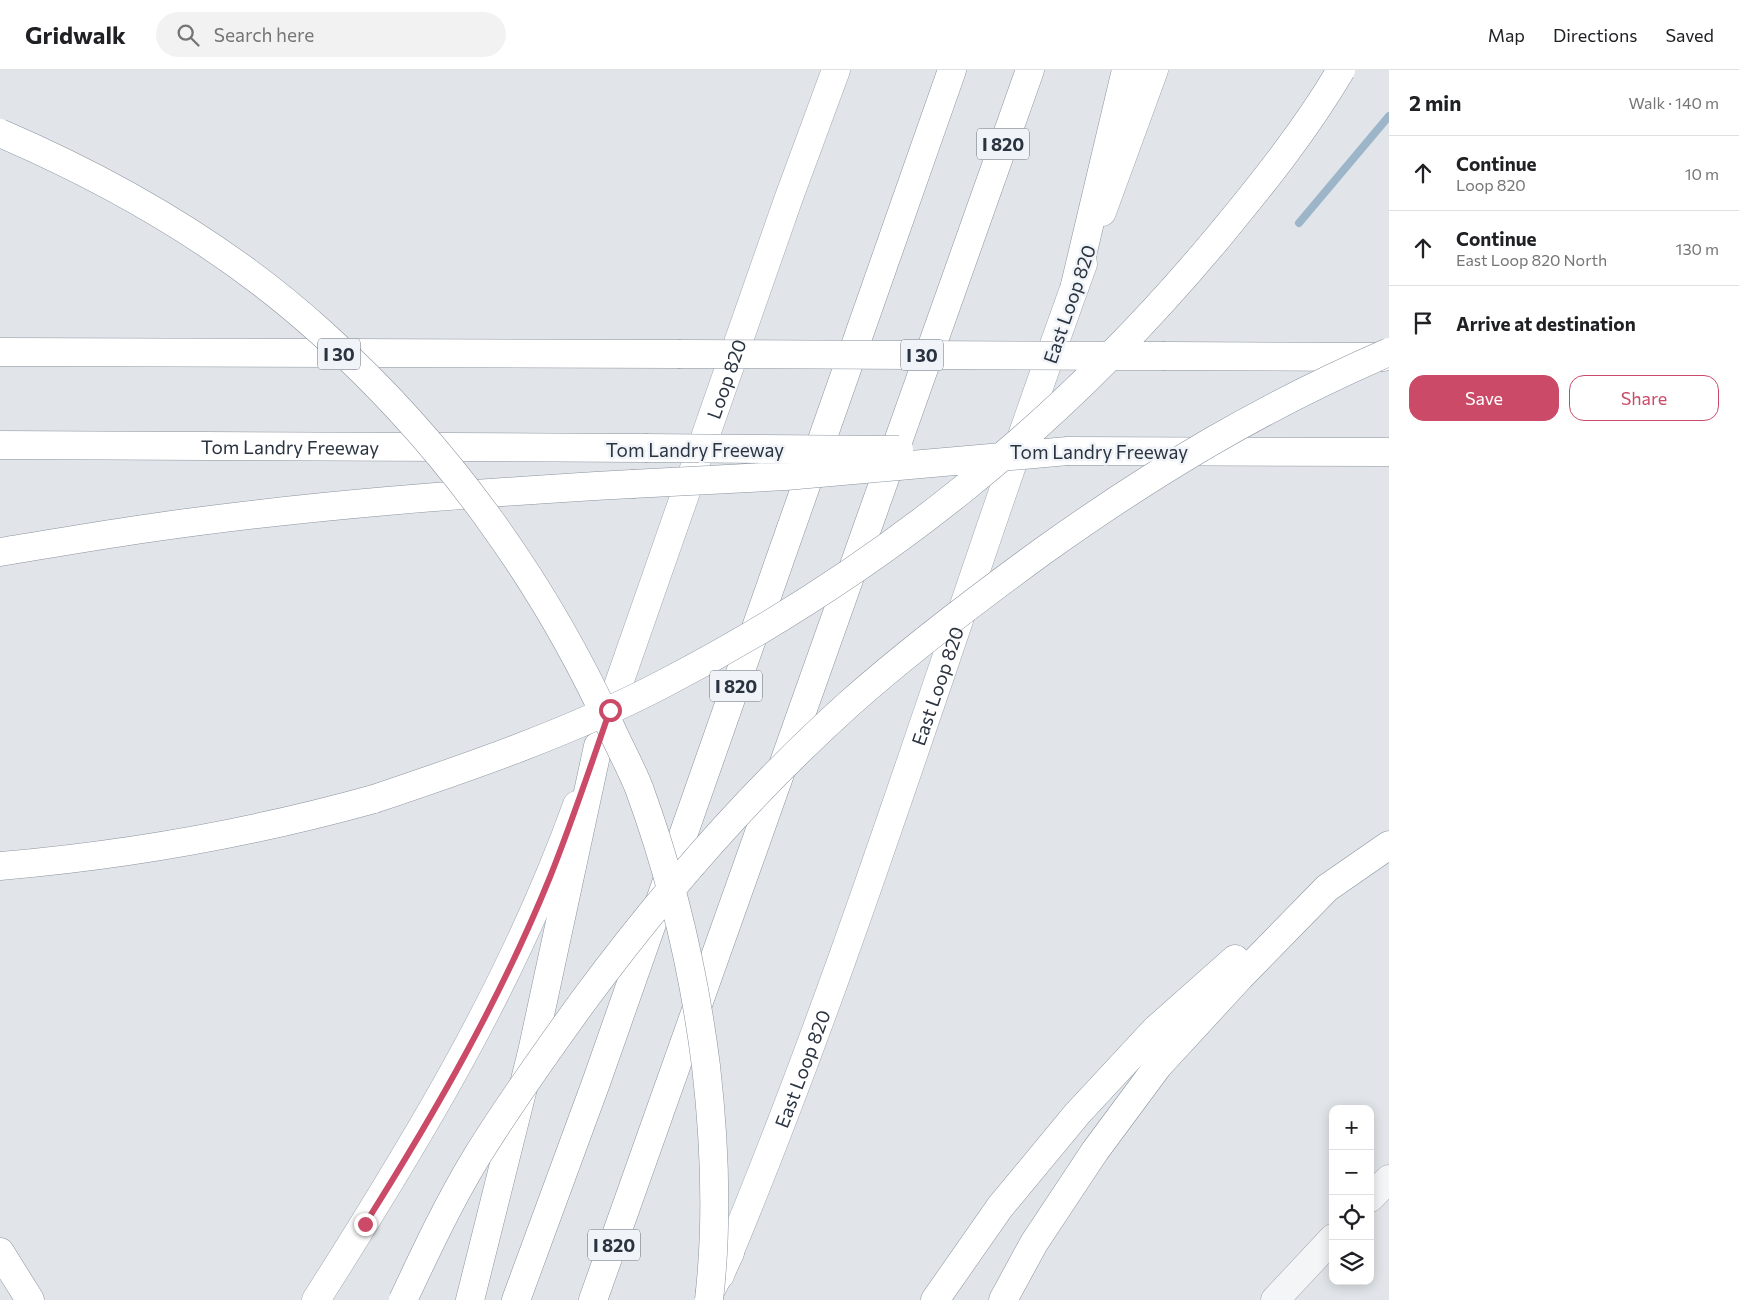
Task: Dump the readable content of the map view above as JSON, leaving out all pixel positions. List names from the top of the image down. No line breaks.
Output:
{"streets":{"main road":["I 820","East Loop 820","I 30","Loop 820","Tom Landry Freeway"]},"page":{"header":"Gridwalk","search":"Search here","nav":["Map","Directions","Saved"],"heading":["2 min","Walk · 140 m"],"list":[["Continue","Loop 820","10 m"],["Continue","East Loop 820 North","130 m"],"Arrive at destination"],"buttons":["Save","Share"],"map_buttons":["+","−"]}}
